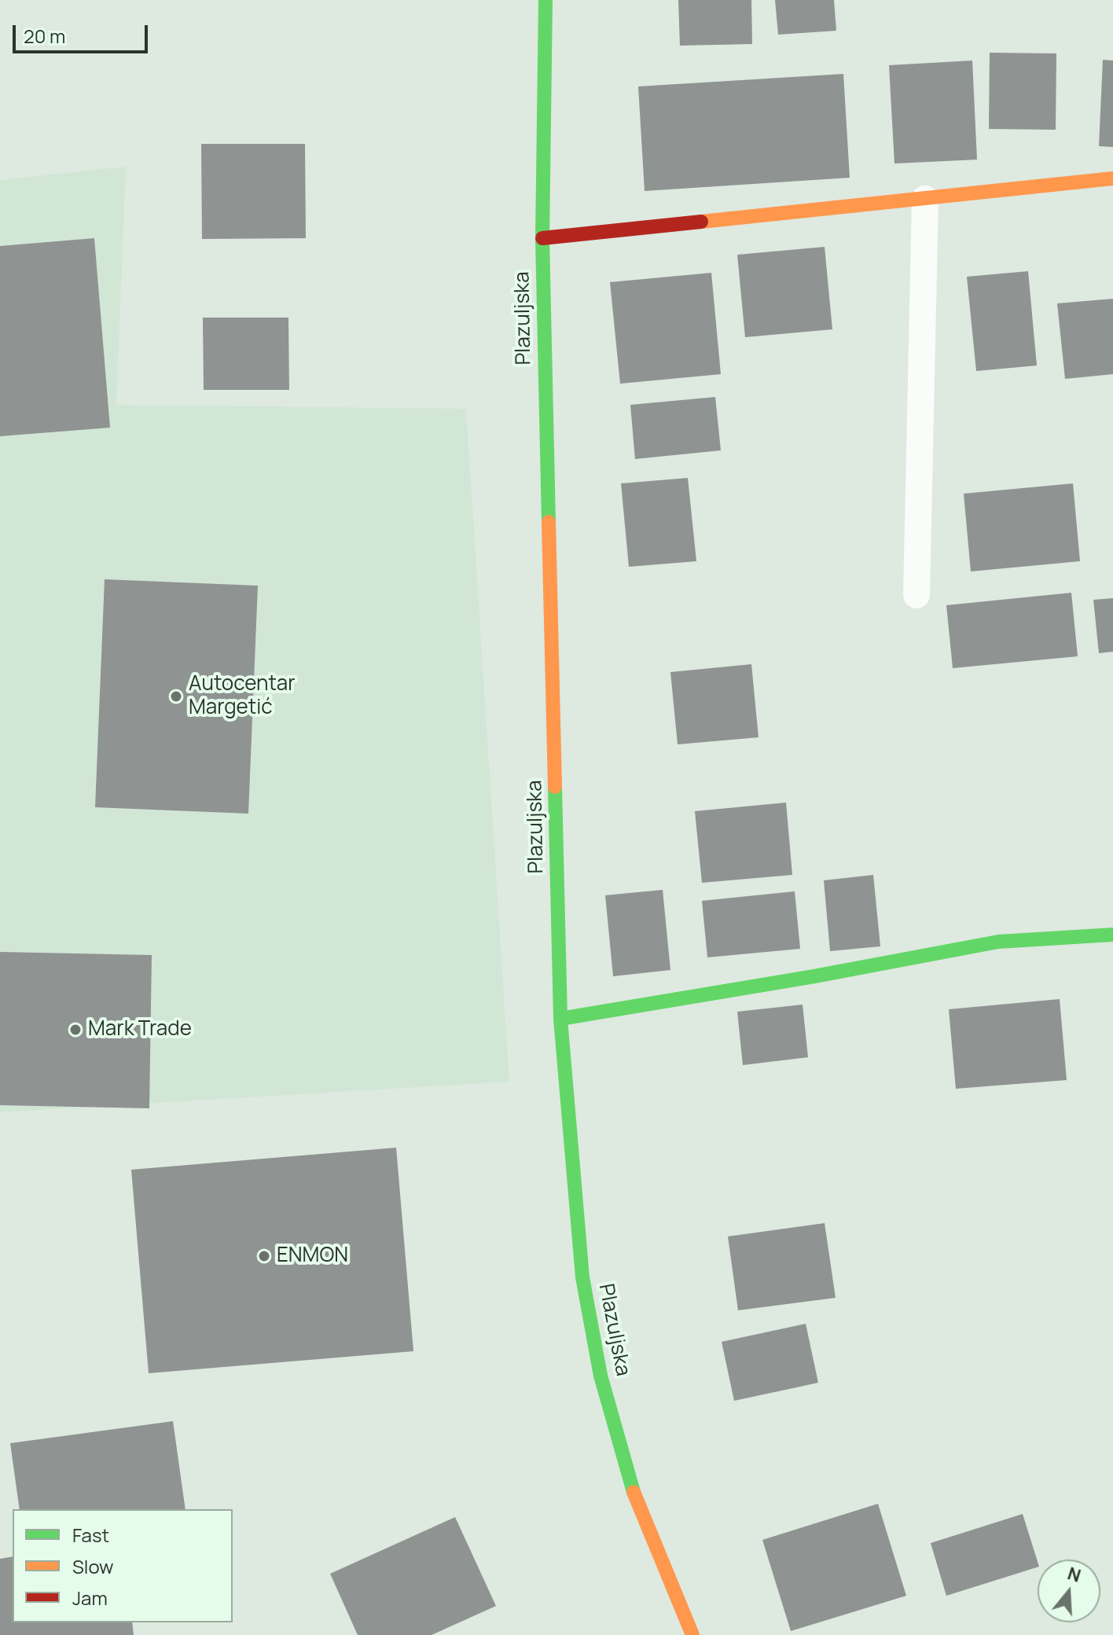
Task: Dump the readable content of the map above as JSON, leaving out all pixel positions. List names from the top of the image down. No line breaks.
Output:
{"streets":{"main road":["Plazuljska"]},"places":["Autocentar Margetić","Mark Trade","ENMON"],"legend":["Fast","Slow","Jam"],"scale_bar":"20 m","north":"top"}
